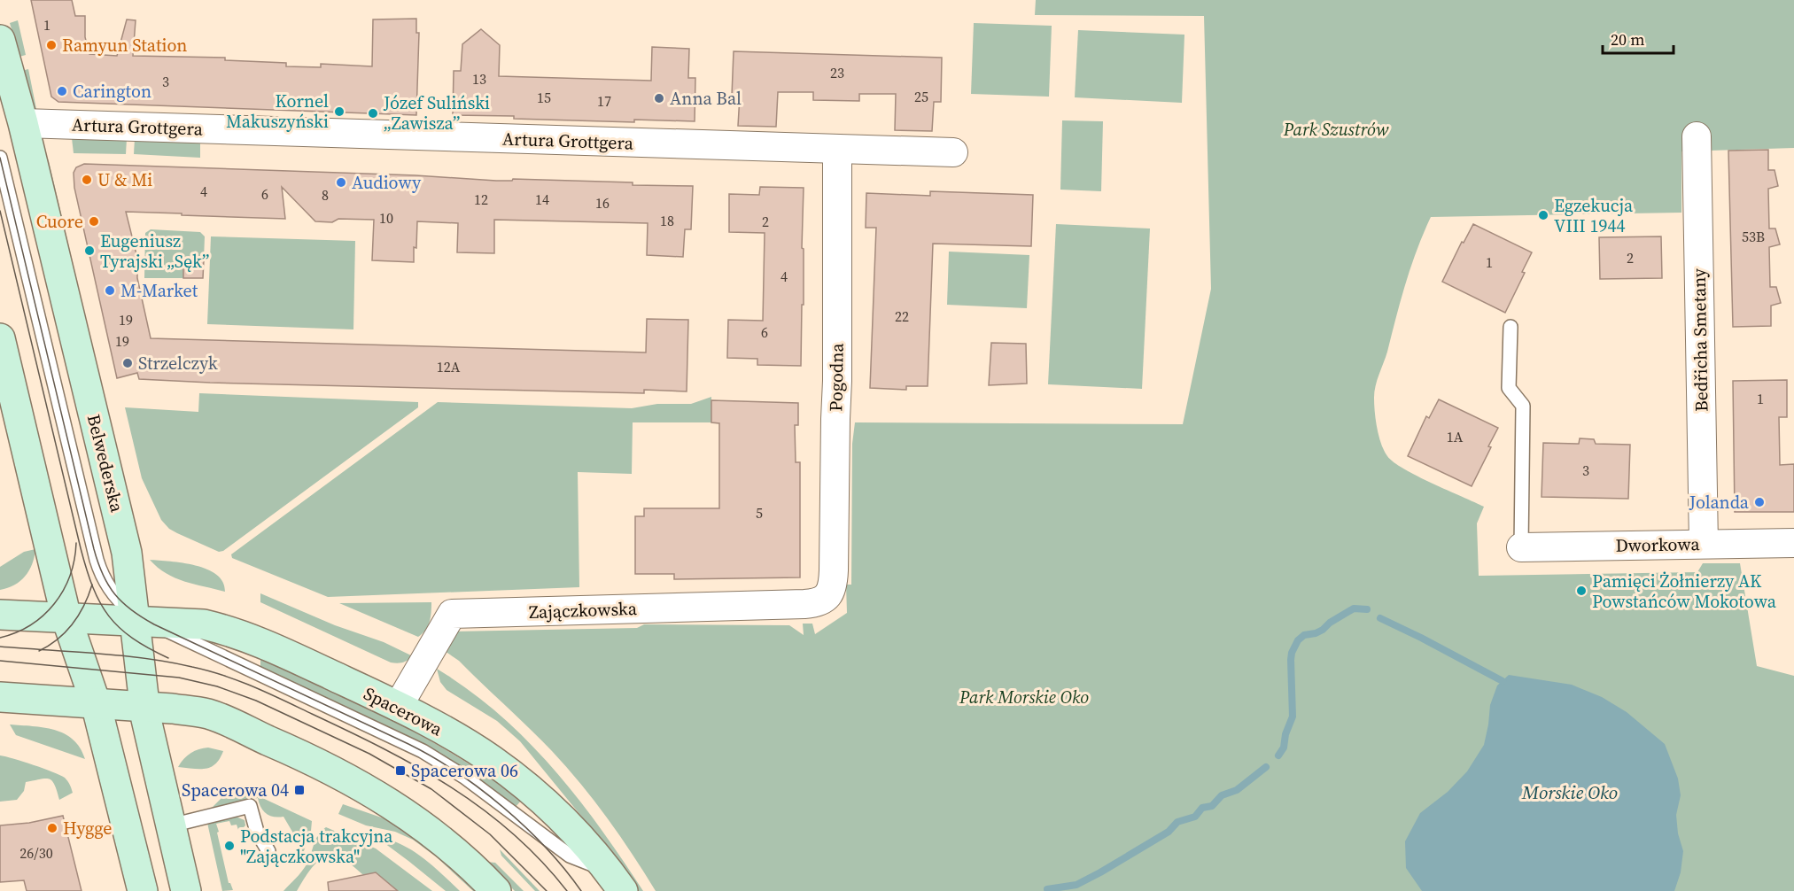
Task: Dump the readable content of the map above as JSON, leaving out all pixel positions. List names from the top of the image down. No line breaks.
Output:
{"streets":{"main road":["Belwederska","Spacerowa"],"street":["Artura Grottgera","Bedřicha Smetany","Pogodna","Dworkowa","Zajączkowska"]},"crossings":[["Artura Grottgera","Pogodna"],["Artura Grottgera","Belwederska"],["Bedřicha Smetany","Dworkowa"],["Pogodna","Zajączkowska"],["Belwederska","Spacerowa"],["Zajączkowska","Spacerowa"]],"water":["Morskie Oko"],"parks":["Park Szustrów","Park Morskie Oko"],"places":{"other":["Ramyun Station","Carington","Anna Bal","Kornel Makuszyński","Józef Suliński „Zawisza”","U & Mi","Audiowy","Egzekucja VIII 1944","Cuore","Eugeniusz Tyrajski „Sęk”","M-Market","Strzelczyk","Jolanda","Pamięci Żołnierzy AK Powstańców Mokotowa","Hygge","Podstacja trakcyjna \"Zajączkowska\""],"transit":["Spacerowa 06","Spacerowa 04"]},"house_numbers":["1","23","13","3","25","15","17","4","6","8","12","14","16","10","18","2","53B","2","1","4","22","19","6","19","12A","1","1A","3","5","26/30"],"scale_bar":"20 m"}
